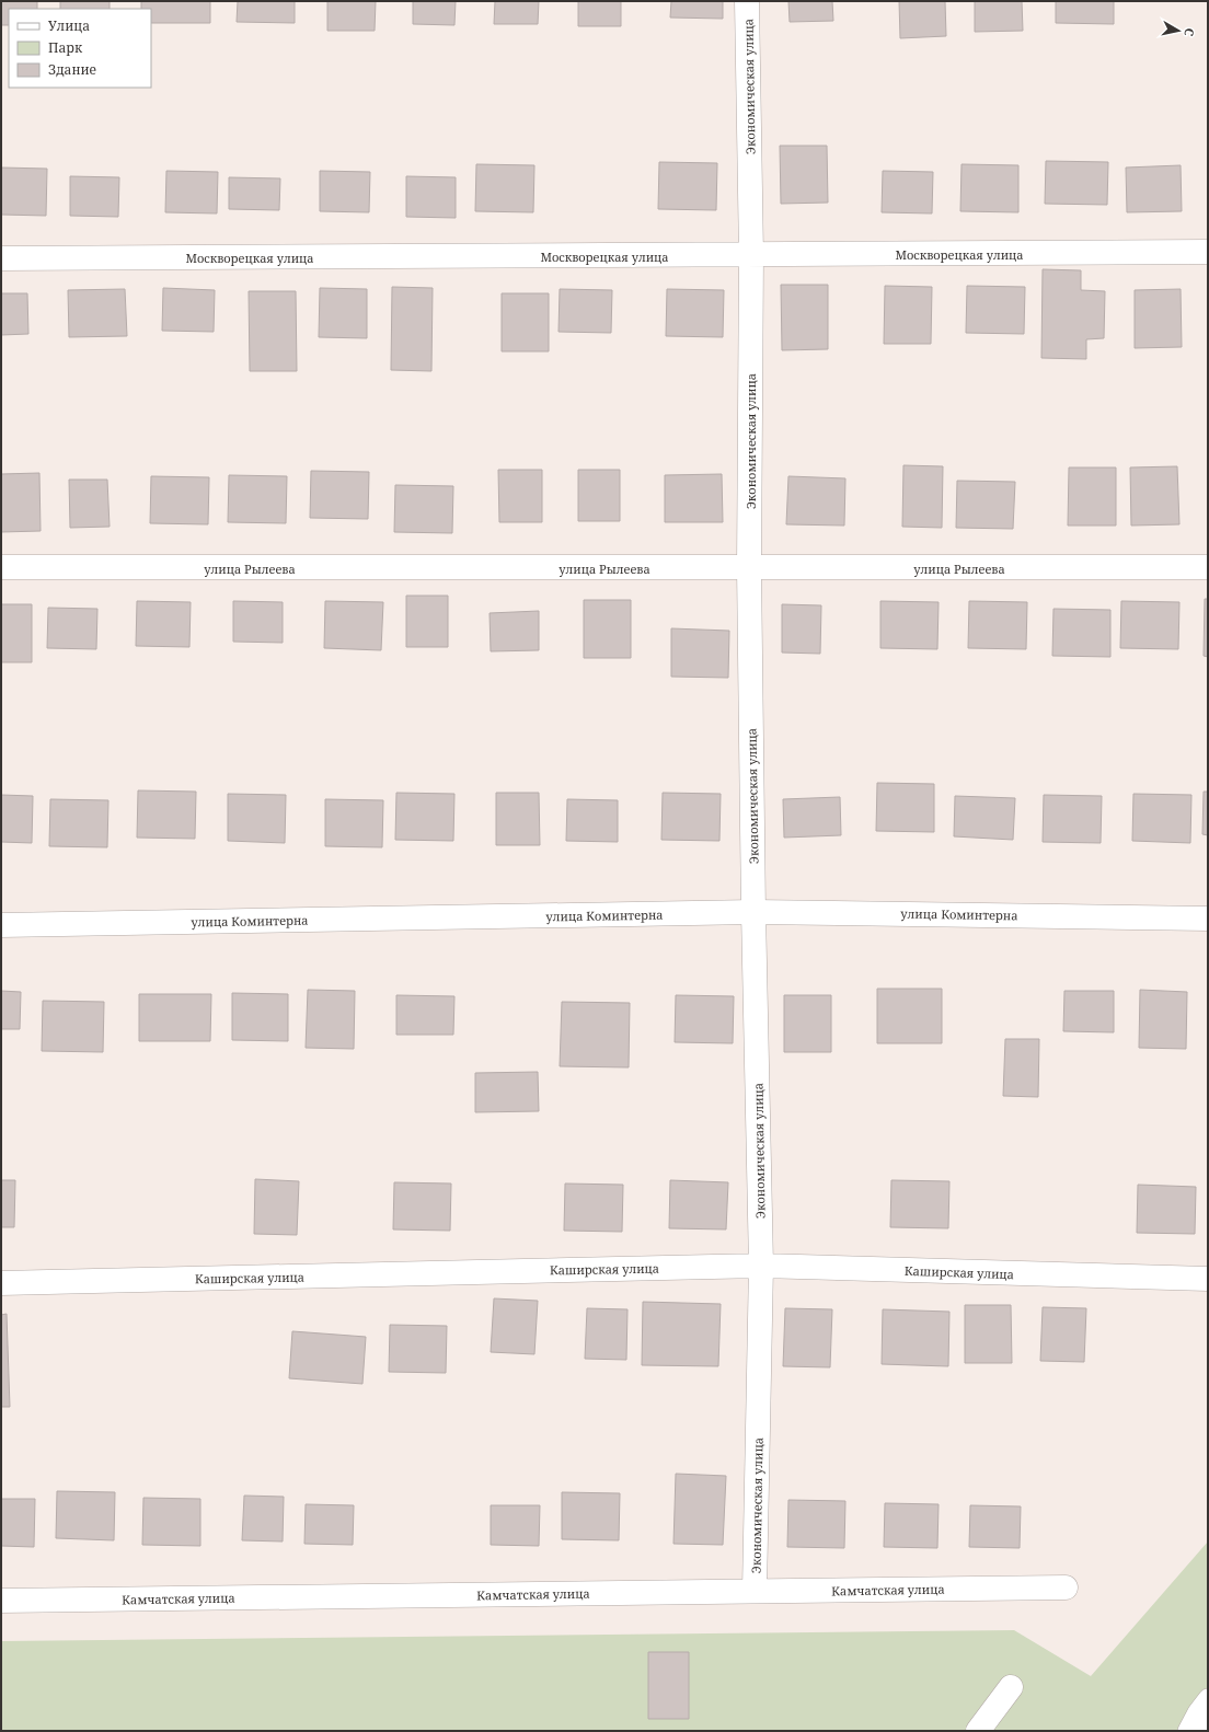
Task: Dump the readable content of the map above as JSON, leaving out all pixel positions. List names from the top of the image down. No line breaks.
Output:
{"streets":{"street":["Экономическая улица","Москворецкая улица","улица Рылеева","улица Коминтерна","Каширская улица","Камчатская улица"]},"crossings":[["Экономическая улица","Москворецкая улица"],["Экономическая улица","улица Рылеева"],["Экономическая улица","улица Коминтерна"],["Экономическая улица","Каширская улица"],["Экономическая улица","Камчатская улица"]],"legend":["Улица","Парк","Здание"],"north":"right"}
